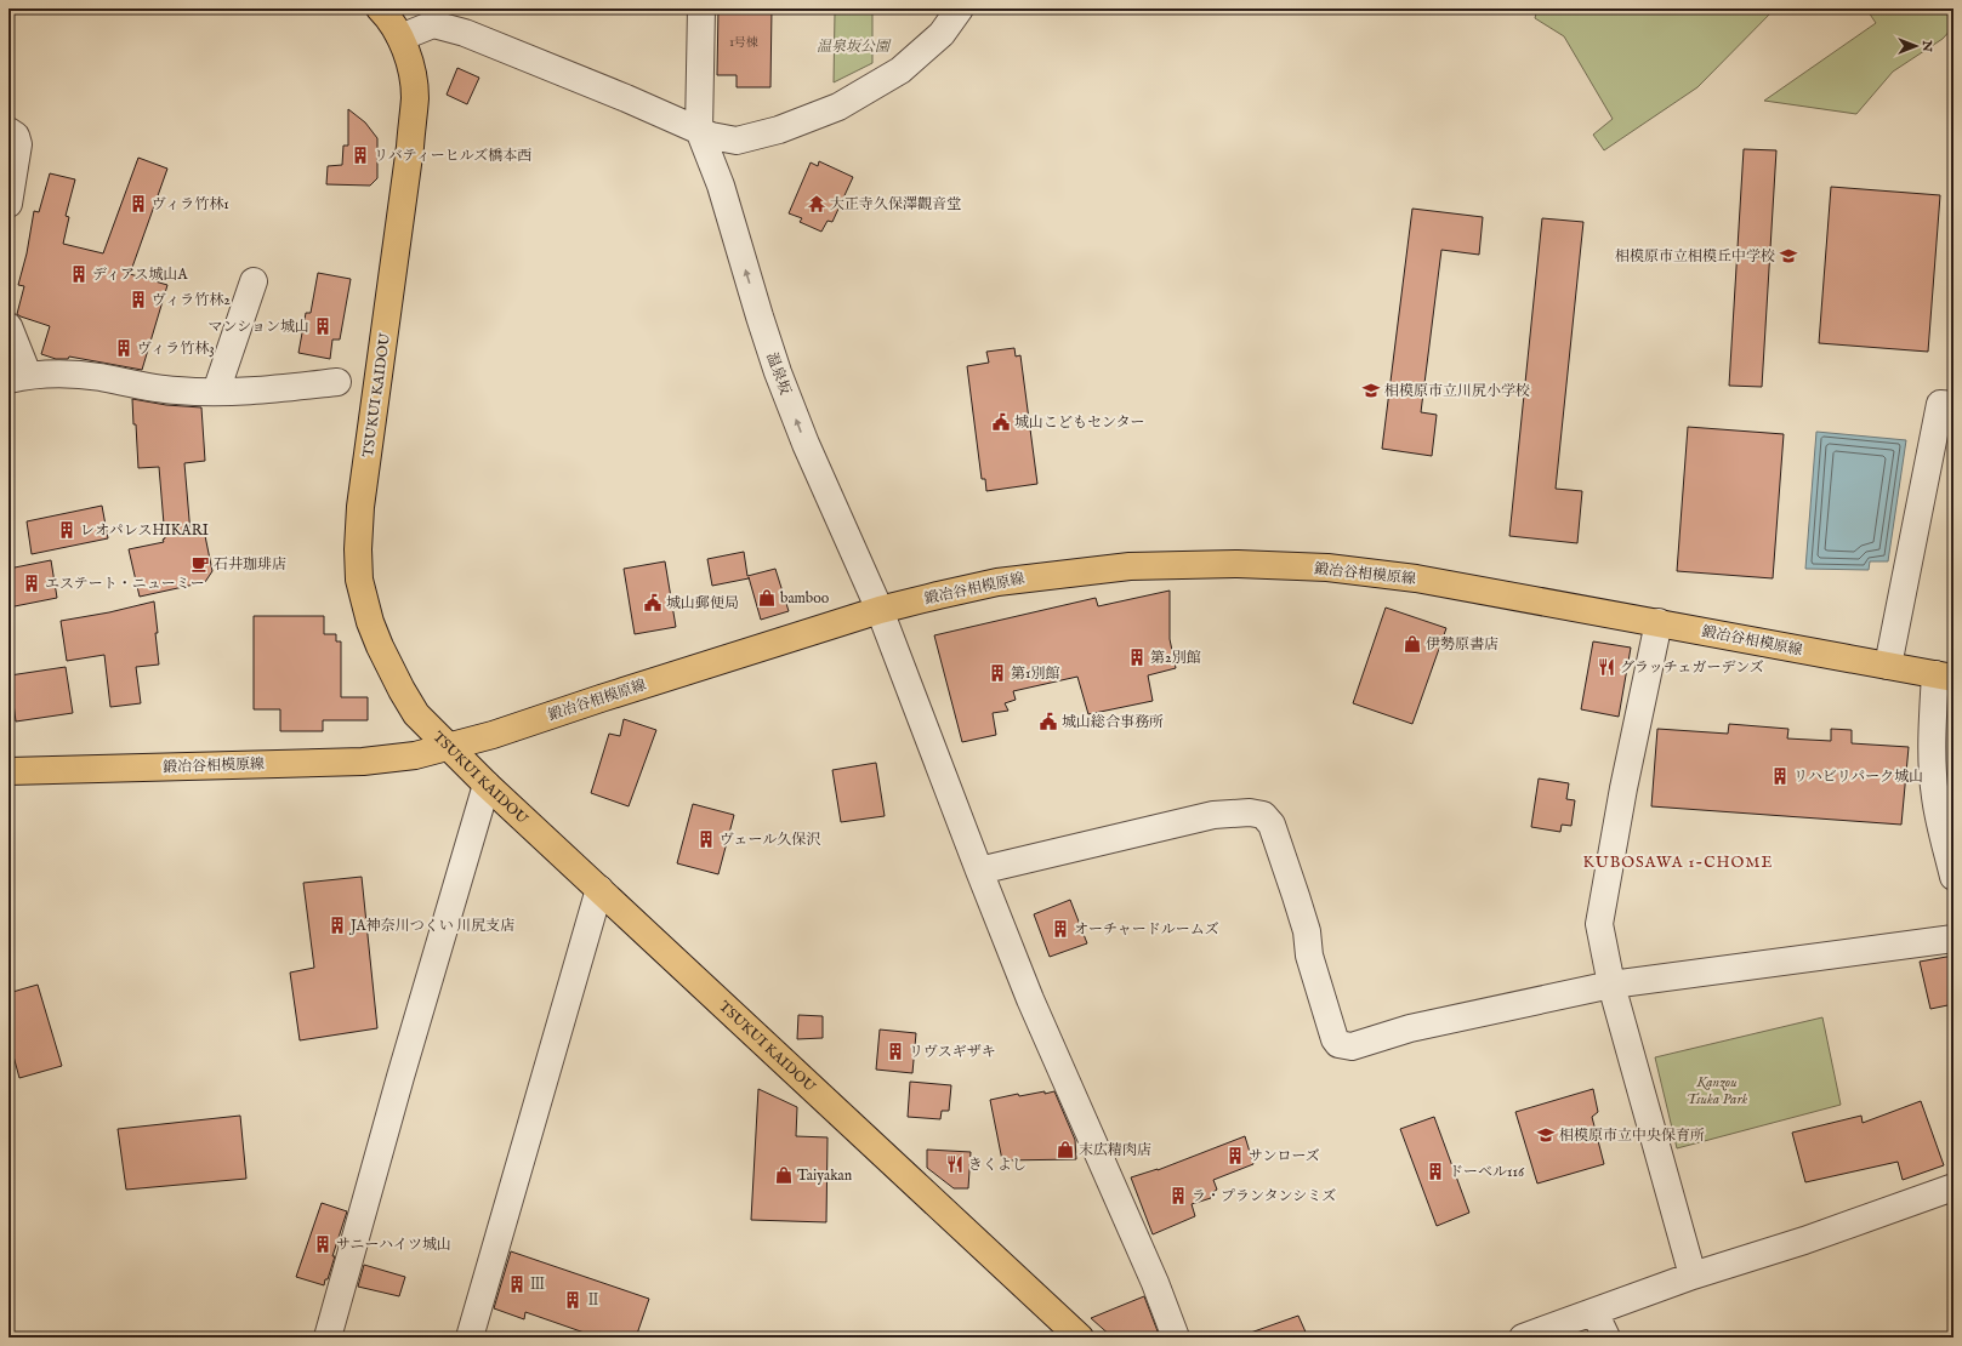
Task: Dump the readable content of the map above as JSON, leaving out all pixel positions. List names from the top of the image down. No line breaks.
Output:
{"streets":{"main road":["TSUKUI KAIDOU","鍛冶谷相模原線"],"street":["温泉坂"]},"crossings":[["温泉坂","鍛冶谷相模原線"],["TSUKUI KAIDOU","鍛冶谷相模原線"]],"one_way":["温泉坂"],"districts":["KUBOSAWA 1-CHOME"],"parks":["温泉坂公園","Kanzou Tsuka Park"],"places":{"building":["リバティーヒルズ橋本西","ヴィラ竹林1","ディアス城山A","ヴィラ竹林2","マンション城山","ヴィラ竹林3","レオパレスHIKARI","エステート・ニューミー","第2別館","第1別館","リハビリパーク城山","ヴェール久保沢","JA神奈川つくい 川尻支店","オーチャードルームズ","リヴスギザキ","サンローズ","ドーベル116","ラ・プランタンシミズ","サニーハイツ城山","Ⅲ","Ⅱ"],"temple":["大正寺久保澤觀音堂"],"school or university":["相模原市立相模丘中学校","相模原市立川尻小学校","相模原市立中央保育所"],"public building":["城山こどもセンター","城山郵便局","城山総合事務所"],"cafe":["石井珈琲店"],"shop":["bamboo","伊勢原書店","末広精肉店","Taiyakan"],"restaurant":["グラッチェガーデンズ","きくよし"]},"house_numbers":["1号棟"],"north":"right"}
